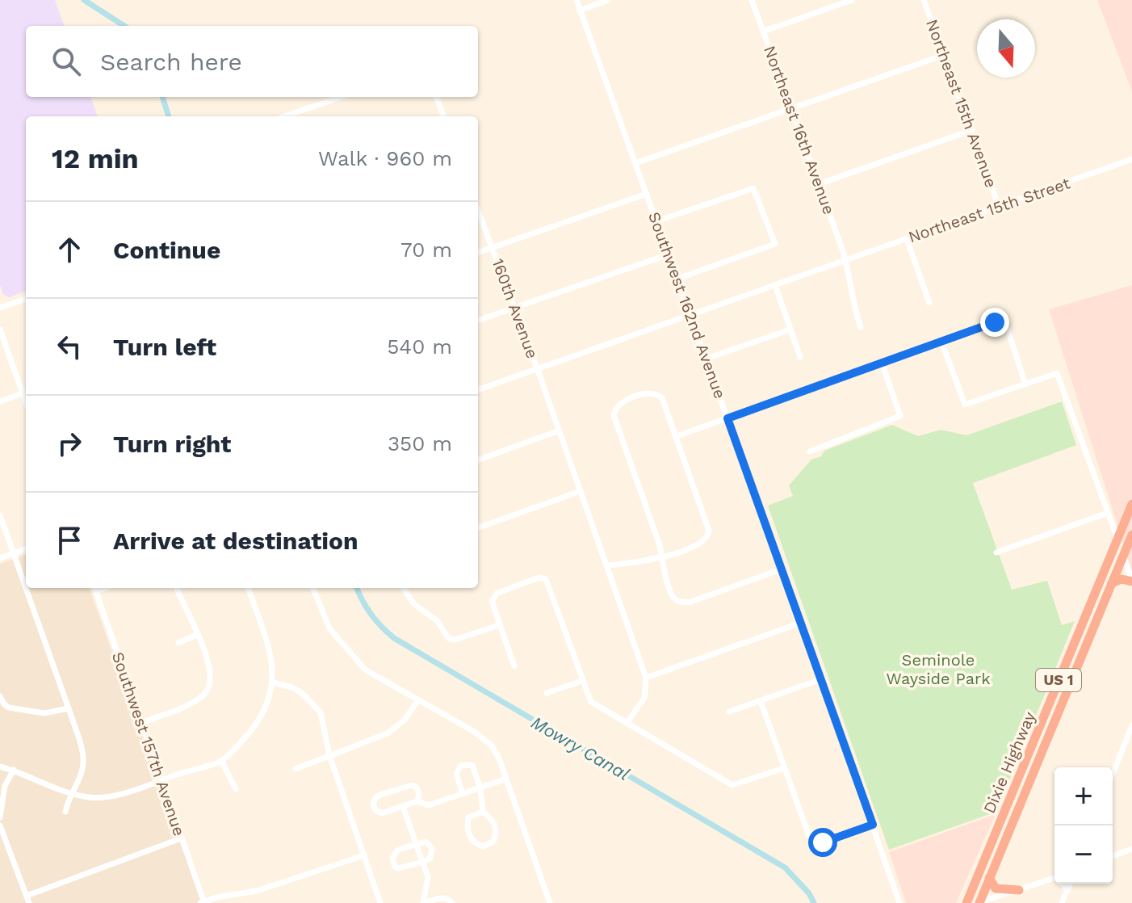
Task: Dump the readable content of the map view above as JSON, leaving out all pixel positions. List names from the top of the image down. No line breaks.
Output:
{"streets":{"highway":["US 1","Dixie Highway"],"street":["Northeast 15th Avenue","Northeast 16th Avenue","Northeast 15th Street","Southwest 162nd Avenue","160th Avenue","Southwest 157th Avenue"]},"crossings":[["Northeast 15th Avenue","Northeast 15th Street"],["Northeast 16th Avenue","Northeast 15th Street"],["Northeast 15th Street","Southwest 162nd Avenue"],["Northeast 15th Street","160th Avenue"],["US 1","Dixie Highway"]],"water":["Mowry Canal"],"parks":["Seminole Wayside Park"],"north":"bottom","page":{"search":"Search here","heading":["12 min","Walk · 960 m"],"list":[["Continue","70 m"],["Turn left","540 m"],["Turn right","350 m"],"Arrive at destination"],"map_buttons":["+","−"]}}
